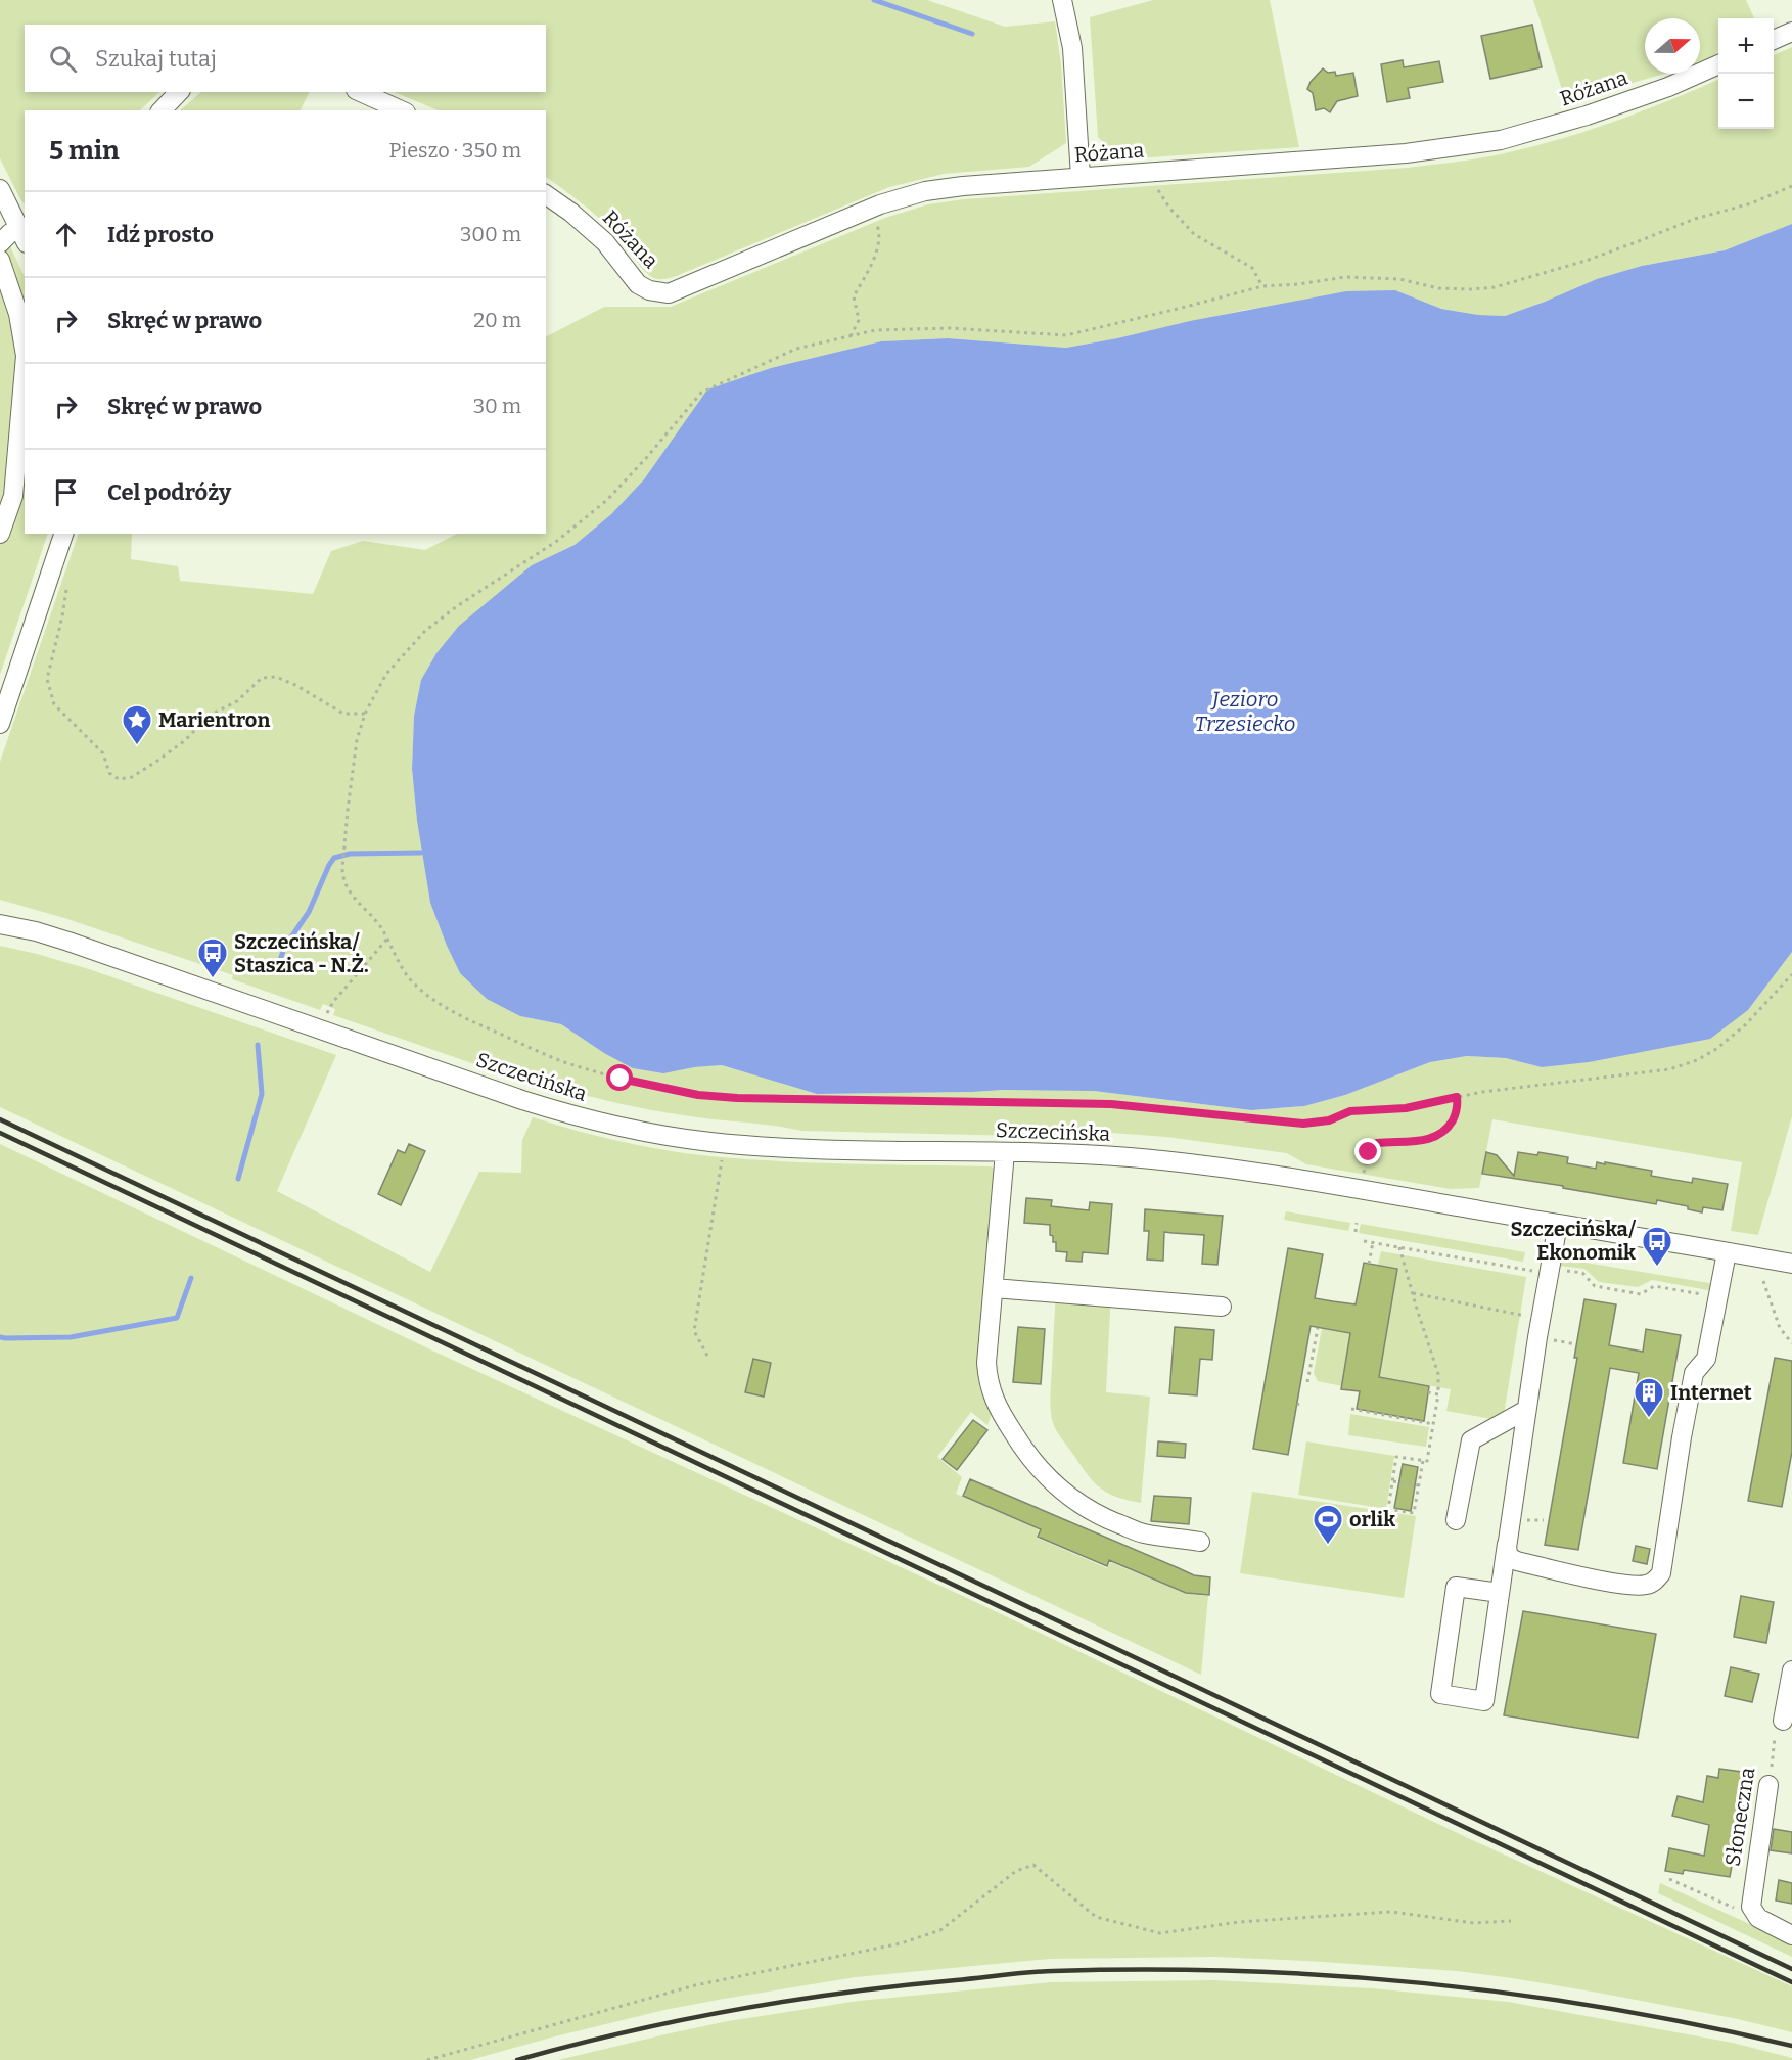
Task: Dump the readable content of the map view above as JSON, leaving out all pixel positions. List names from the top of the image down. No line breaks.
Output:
{"streets":{"street":["Różana","Szczecińska","Słoneczna"]},"water":["Jezioro Trzesiecko"],"places":{"place":["Marientron"],"bus stop":["Szczecińska/ Staszica - N.Ż.","Szczecińska/ Ekonomik"],"building":["Internet"],"sports":["orlik"]},"north":"right","page":{"map_buttons":["+","−"],"search":"Szukaj tutaj","heading":["5 min","Pieszo · 350 m"],"list":[["Idź prosto","300 m"],["Skręć w prawo","20 m"],["Skręć w prawo","30 m"],"Cel podróży"]}}
